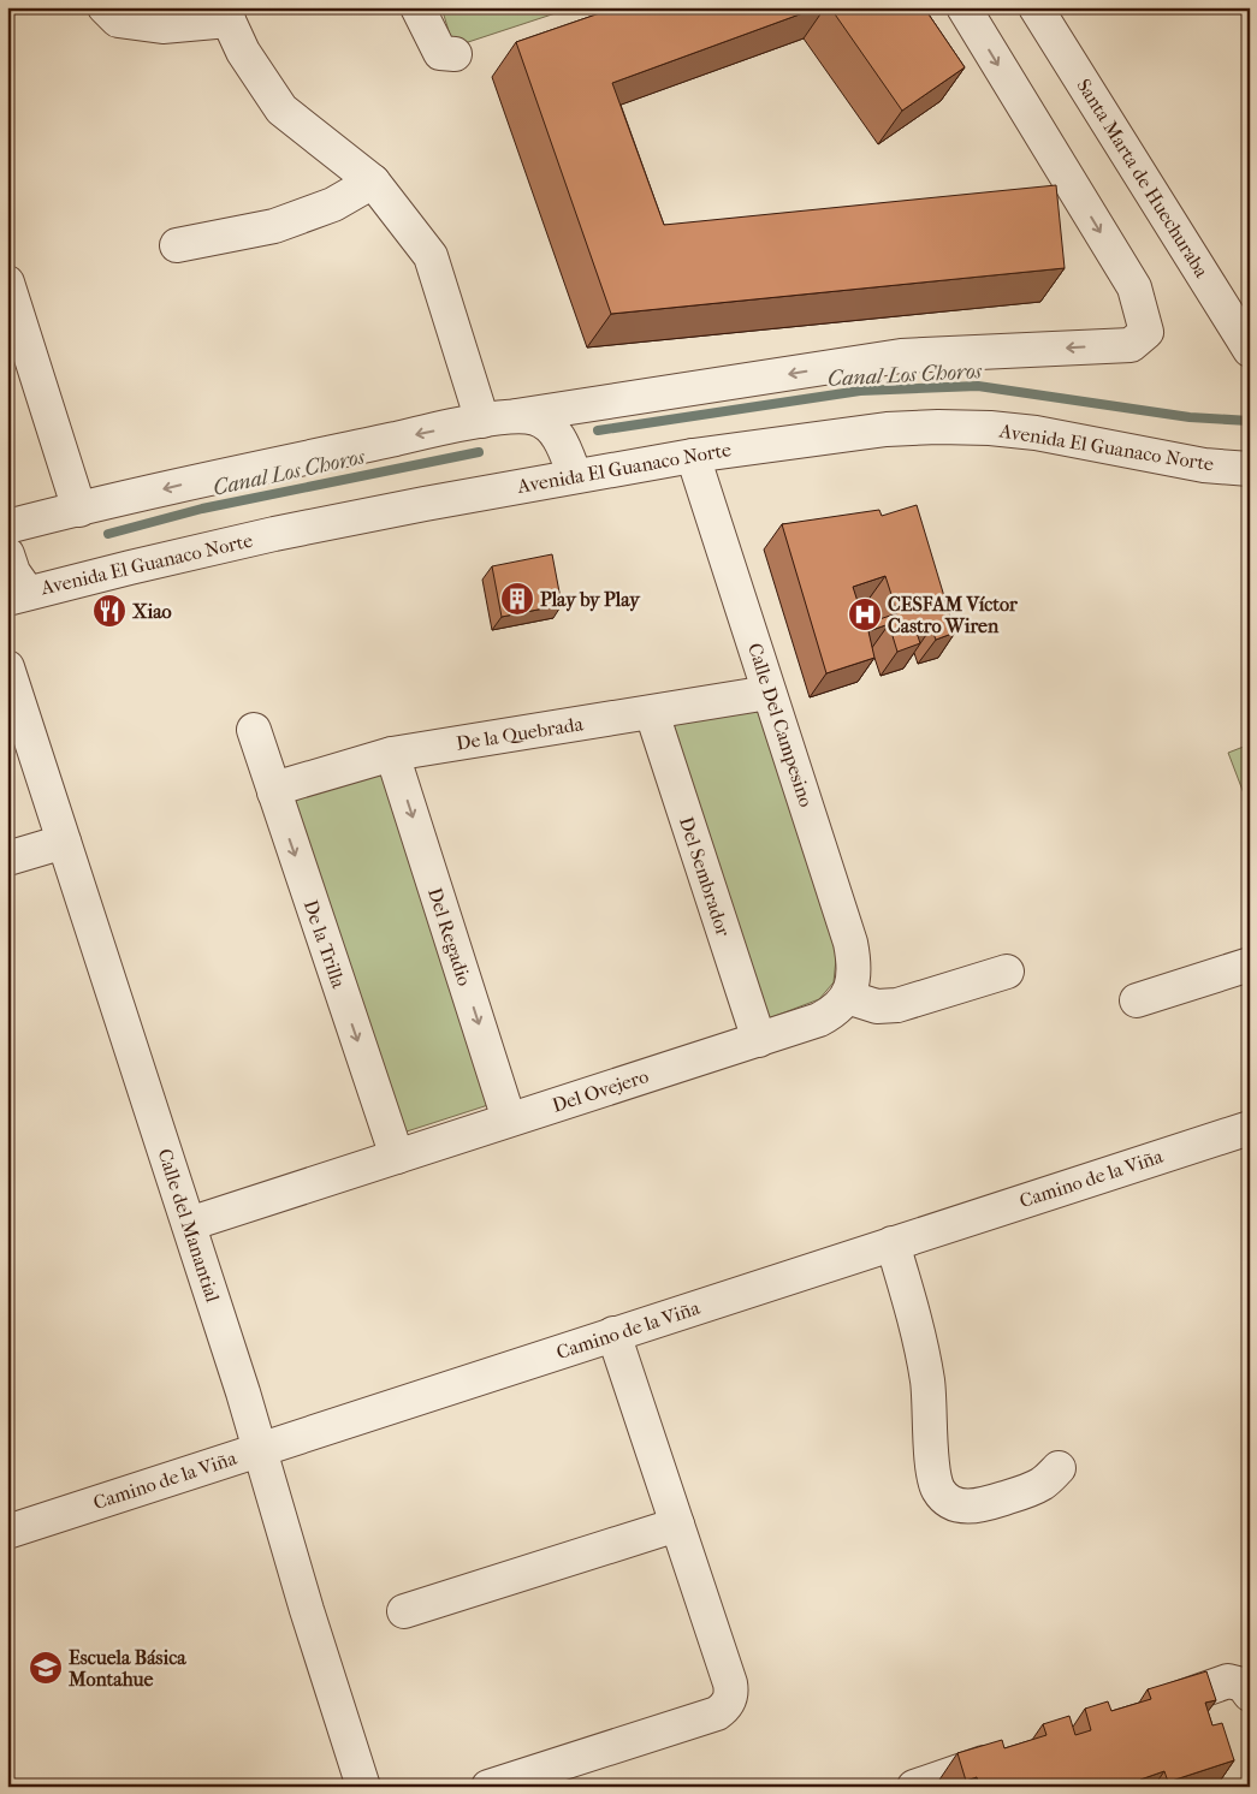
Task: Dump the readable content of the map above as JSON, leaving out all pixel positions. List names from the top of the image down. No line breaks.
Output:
{"streets":{"street":["Santa Marta de Huechuraba","Avenida El Guanaco Norte","Calle Del Campesino","De la Quebrada","Del Sembrador","Del Regadio","De la Trilla","Del Ovejero","Camino de la Viña","Calle del Manantial"]},"crossings":[["Avenida El Guanaco Norte","Calle Del Campesino"],["Calle Del Campesino","De la Quebrada"],["Calle Del Campesino","Del Ovejero"],["De la Quebrada","Del Sembrador"],["De la Quebrada","Del Regadio"],["De la Quebrada","De la Trilla"],["Del Sembrador","Del Ovejero"],["Del Regadio","Del Ovejero"],["De la Trilla","Del Ovejero"],["Del Ovejero","Calle del Manantial"],["Camino de la Viña","Calle del Manantial"]],"one_way":["Del Regadio","De la Trilla"],"water":["Canal Los Choros"],"places":{"building":["Play by Play"],"restaurant":["Xiao"],"hospital":["CESFAM Víctor Castro Wiren"],"school or university":["Escuela Básica Montahue"]}}
